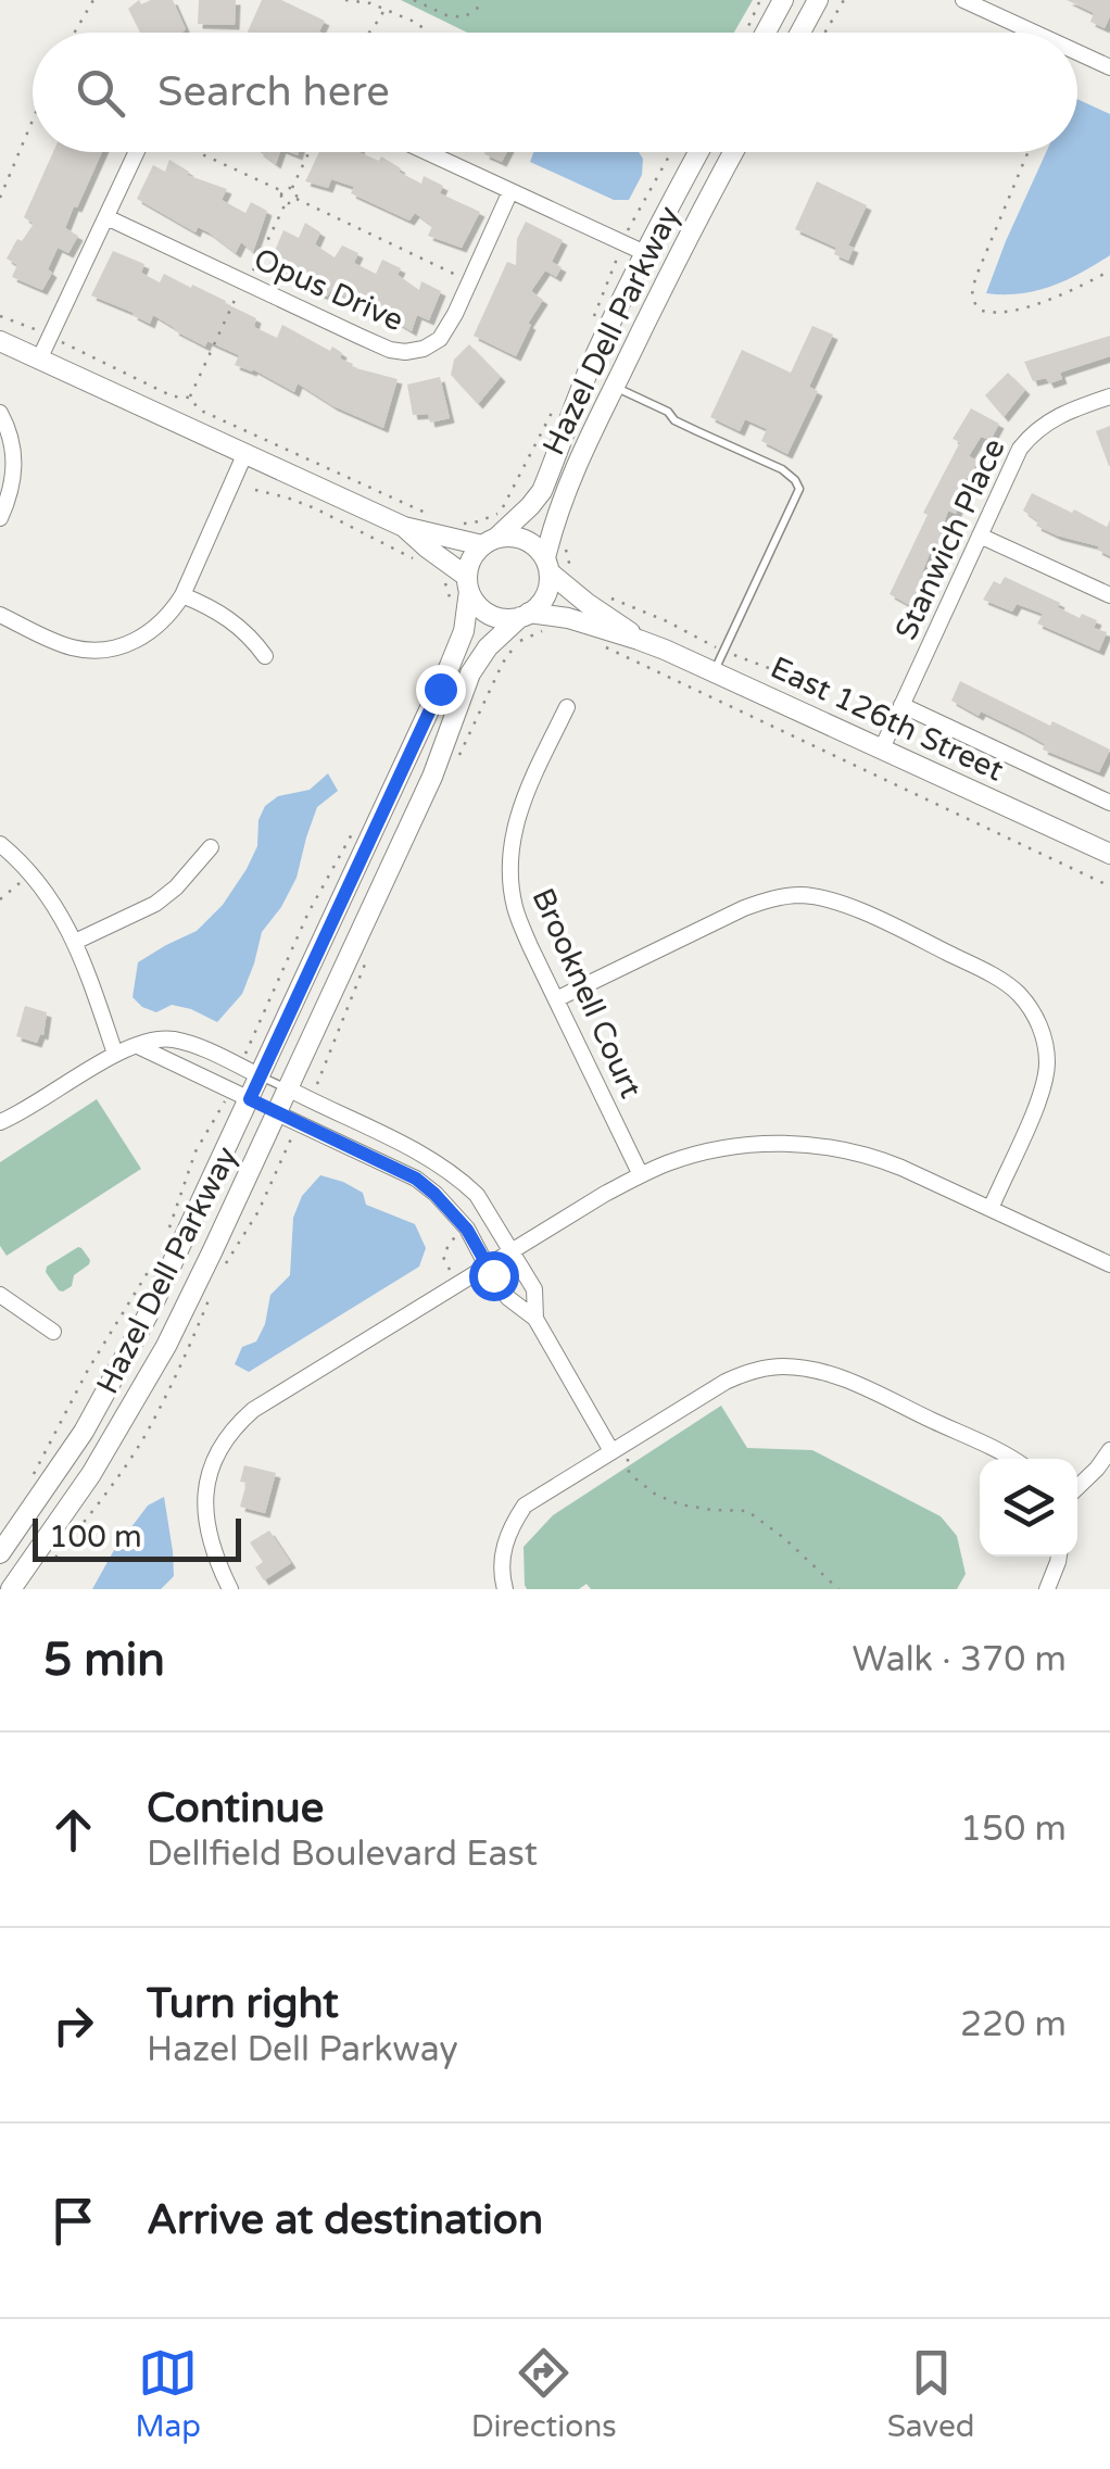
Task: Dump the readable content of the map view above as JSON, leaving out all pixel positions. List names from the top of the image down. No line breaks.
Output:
{"streets":{"main road":["Hazel Dell Parkway","East 126th Street"],"street":["Opus Drive","Stanwich Place","Brooknell Court"]},"crossings":[["Hazel Dell Parkway","East 126th Street"],["Stanwich Place","East 126th Street"]],"scale_bar":"100 m","page":{"search":"Search here","scale":"100 m","heading":["5 min","Walk · 370 m"],"list":[["Continue","Dellfield Boulevard East","150 m"],["Turn right","Hazel Dell Parkway","220 m"],"Arrive at destination"],"nav":["Map","Directions","Saved"]}}
